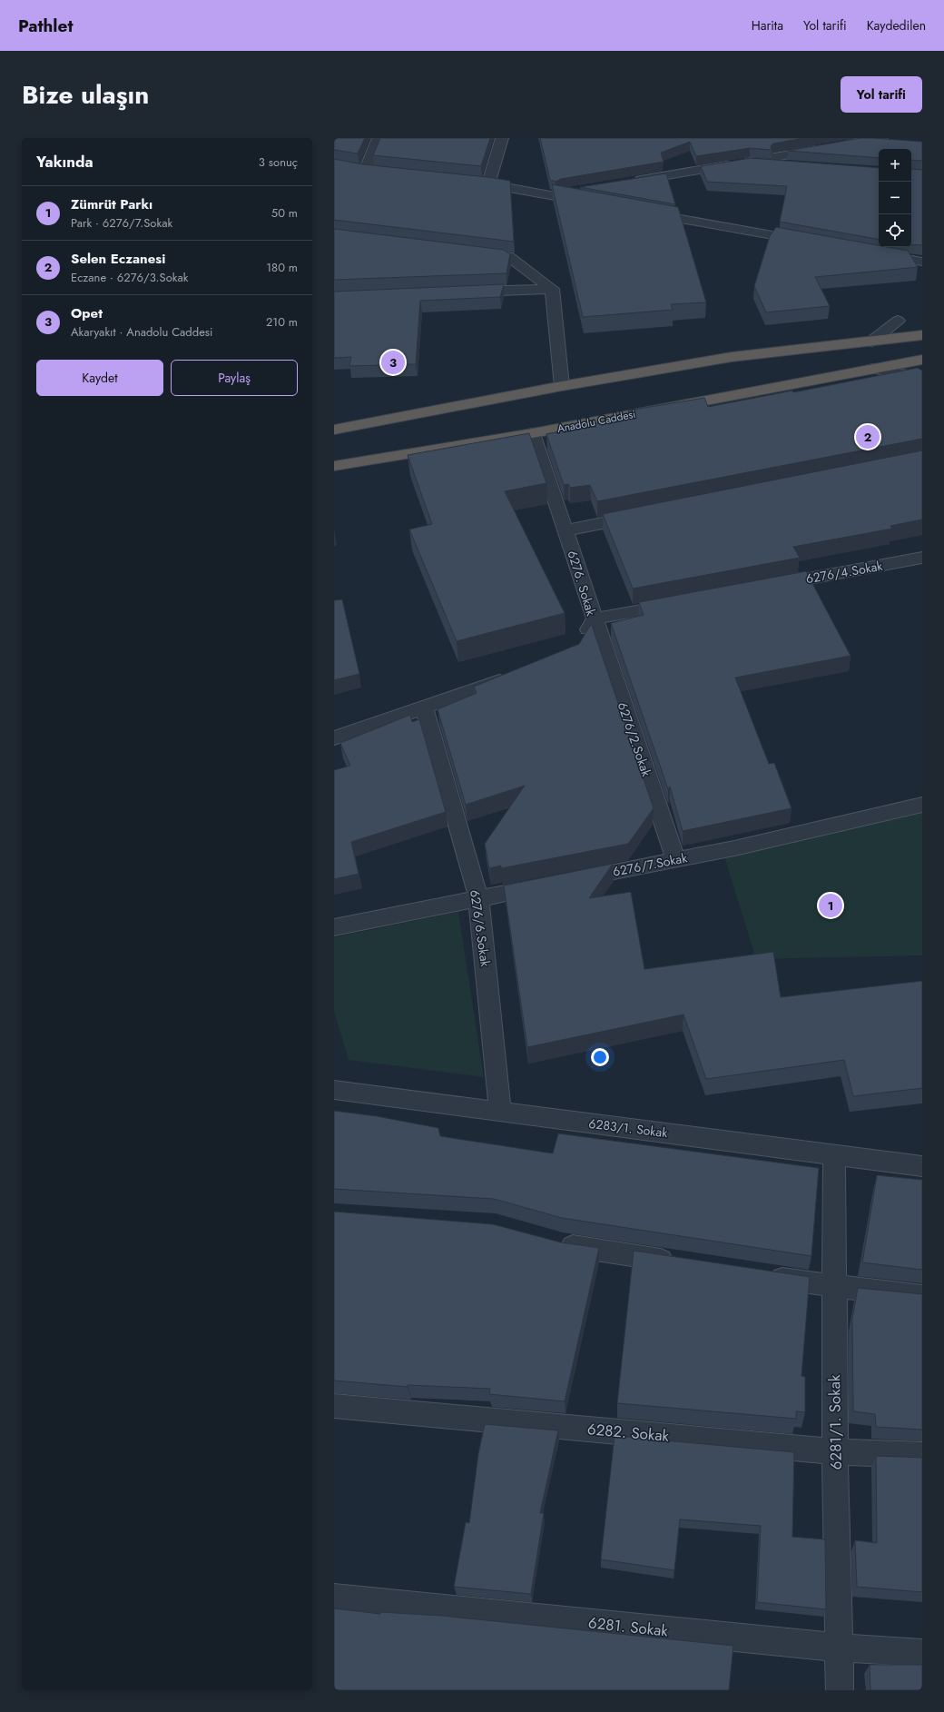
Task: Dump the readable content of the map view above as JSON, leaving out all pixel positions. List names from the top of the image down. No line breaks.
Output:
{"streets":{"highway":["Anadolu Caddesi"],"street":["6276/4.Sokak","6276. Sokak","6276/2.Sokak","6276/7.Sokak","6276/6.Sokak","6283/1. Sokak","6281/1. Sokak","6282. Sokak","6281. Sokak"]},"crossings":[["Anadolu Caddesi","6276. Sokak"],["6276. Sokak","6276/2.Sokak"],["6276/2.Sokak","6276/7.Sokak"],["6276/6.Sokak","6283/1. Sokak"],["6283/1. Sokak","6281/1. Sokak"],["6281/1. Sokak","6282. Sokak"],["6281/1. Sokak","6281. Sokak"]],"page":{"header":"Pathlet","nav":["Harita","Yol tarifi","Kaydedilen"],"title":"Bize ulaşın","buttons":["Yol tarifi",["Kaydet","Paylaş"]],"heading":["Yakında","3 sonuç"],"map_buttons":["+","−"],"list":[{"mark":"1","name":"Zümrüt Parkı","note":"Park · 6276/7.Sokak","value":"50 m"},{"mark":"2","name":"Selen Eczanesi","note":"Eczane · 6276/3.Sokak","value":"180 m"},{"mark":"3","name":"Opet","note":"Akaryakıt · Anadolu Caddesi","value":"210 m"}],"pins":["3","2","1"]}}
